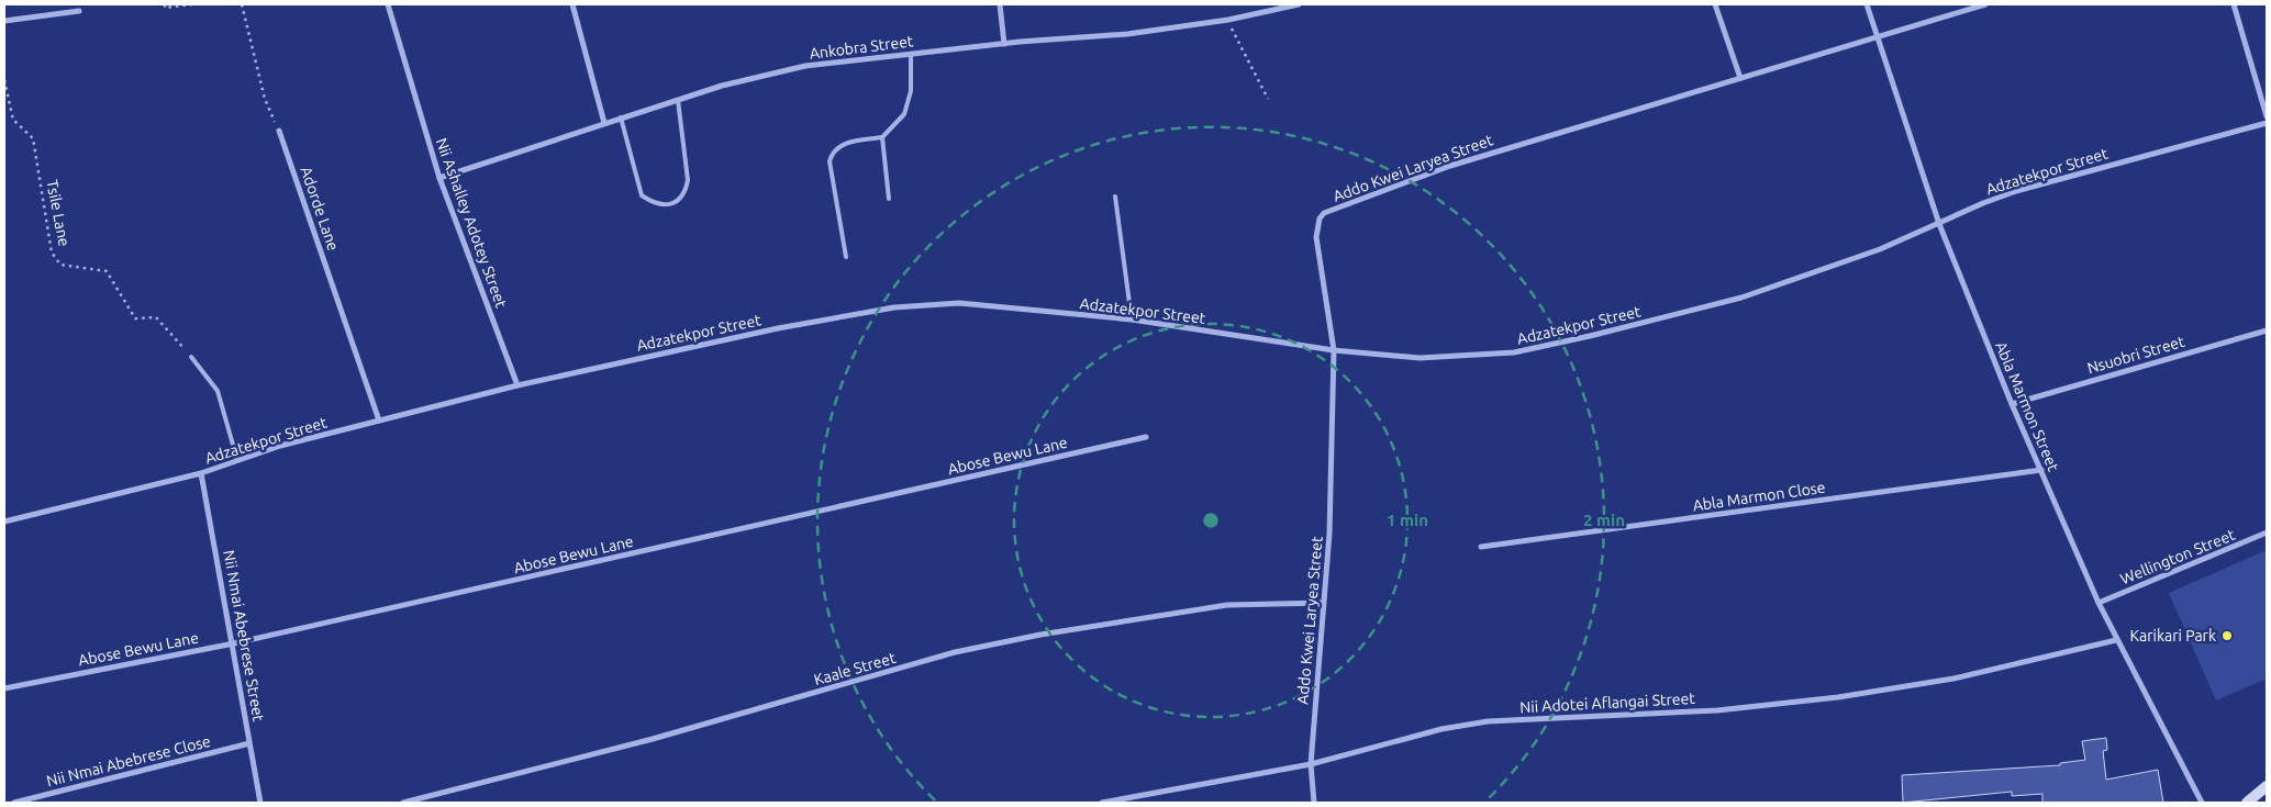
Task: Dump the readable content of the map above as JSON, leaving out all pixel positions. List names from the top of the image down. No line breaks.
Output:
{"streets":{"street":["Ankobra Street","Addo Kwei Laryea Street","Adzatekpor Street","Adorde Lane","Nii Ashalley Adotey Street","Nsuobri Street","Abla Marmon Street","Abose Bewu Lane","Abla Marmon Close","Wellington Street","Nii Nmai Abebrese Street","Kaale Street","Nii Adotei Aflangai Street","Nii Nmai Abebrese Close"],"path":["Tsile Lane"]},"crossings":[["Ankobra Street","Nii Ashalley Adotey Street"],["Addo Kwei Laryea Street","Adzatekpor Street"],["Addo Kwei Laryea Street","Abla Marmon Street"],["Addo Kwei Laryea Street","Kaale Street"],["Addo Kwei Laryea Street","Nii Adotei Aflangai Street"],["Adzatekpor Street","Adorde Lane"],["Adzatekpor Street","Nii Ashalley Adotey Street"],["Adzatekpor Street","Abla Marmon Street"],["Adzatekpor Street","Nii Nmai Abebrese Street"],["Nsuobri Street","Abla Marmon Street"],["Abla Marmon Street","Abla Marmon Close"],["Abla Marmon Street","Wellington Street"],["Abla Marmon Street","Nii Adotei Aflangai Street"],["Abose Bewu Lane","Nii Nmai Abebrese Street"],["Nii Nmai Abebrese Street","Nii Nmai Abebrese Close"]],"places":["Karikari Park"],"rings":["1 min","2 min"]}
